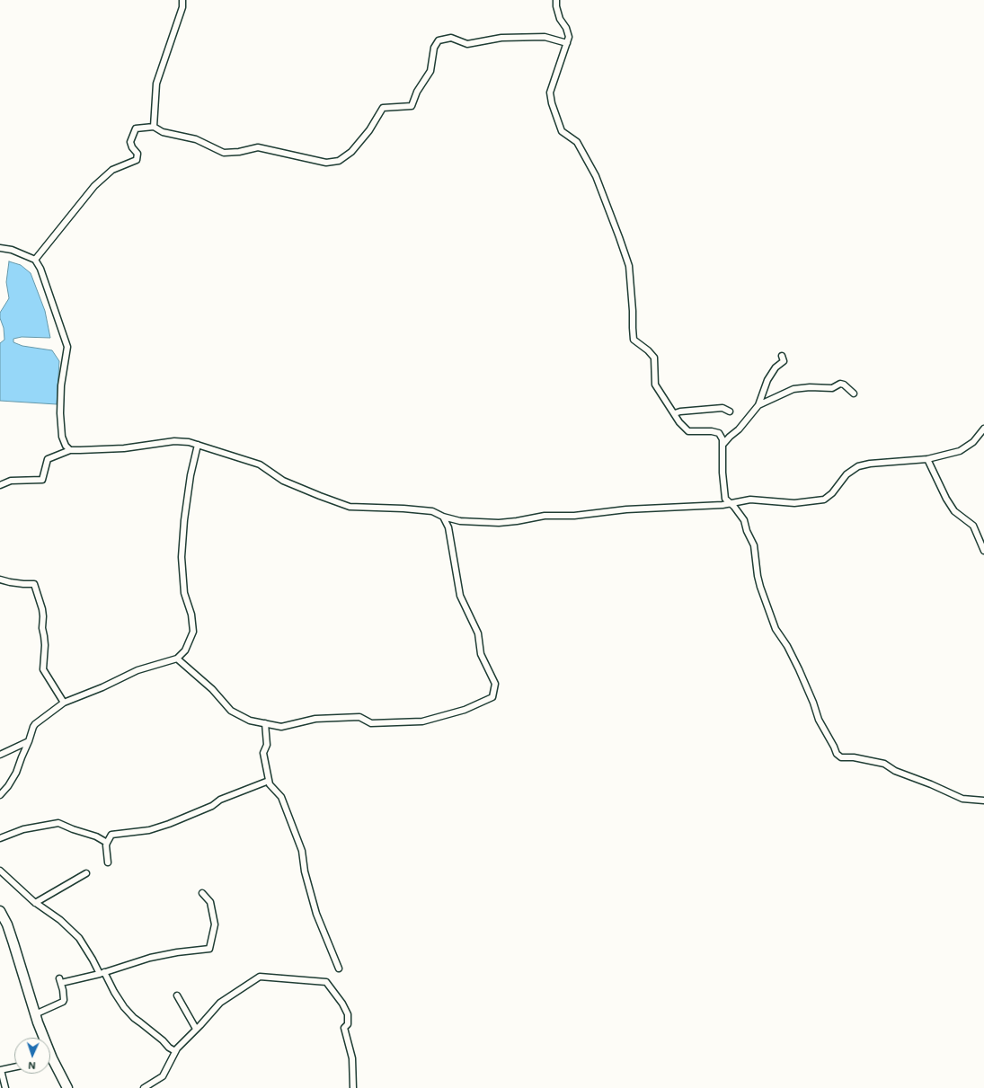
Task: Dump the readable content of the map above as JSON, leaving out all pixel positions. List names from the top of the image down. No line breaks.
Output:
{"north":"bottom"}
